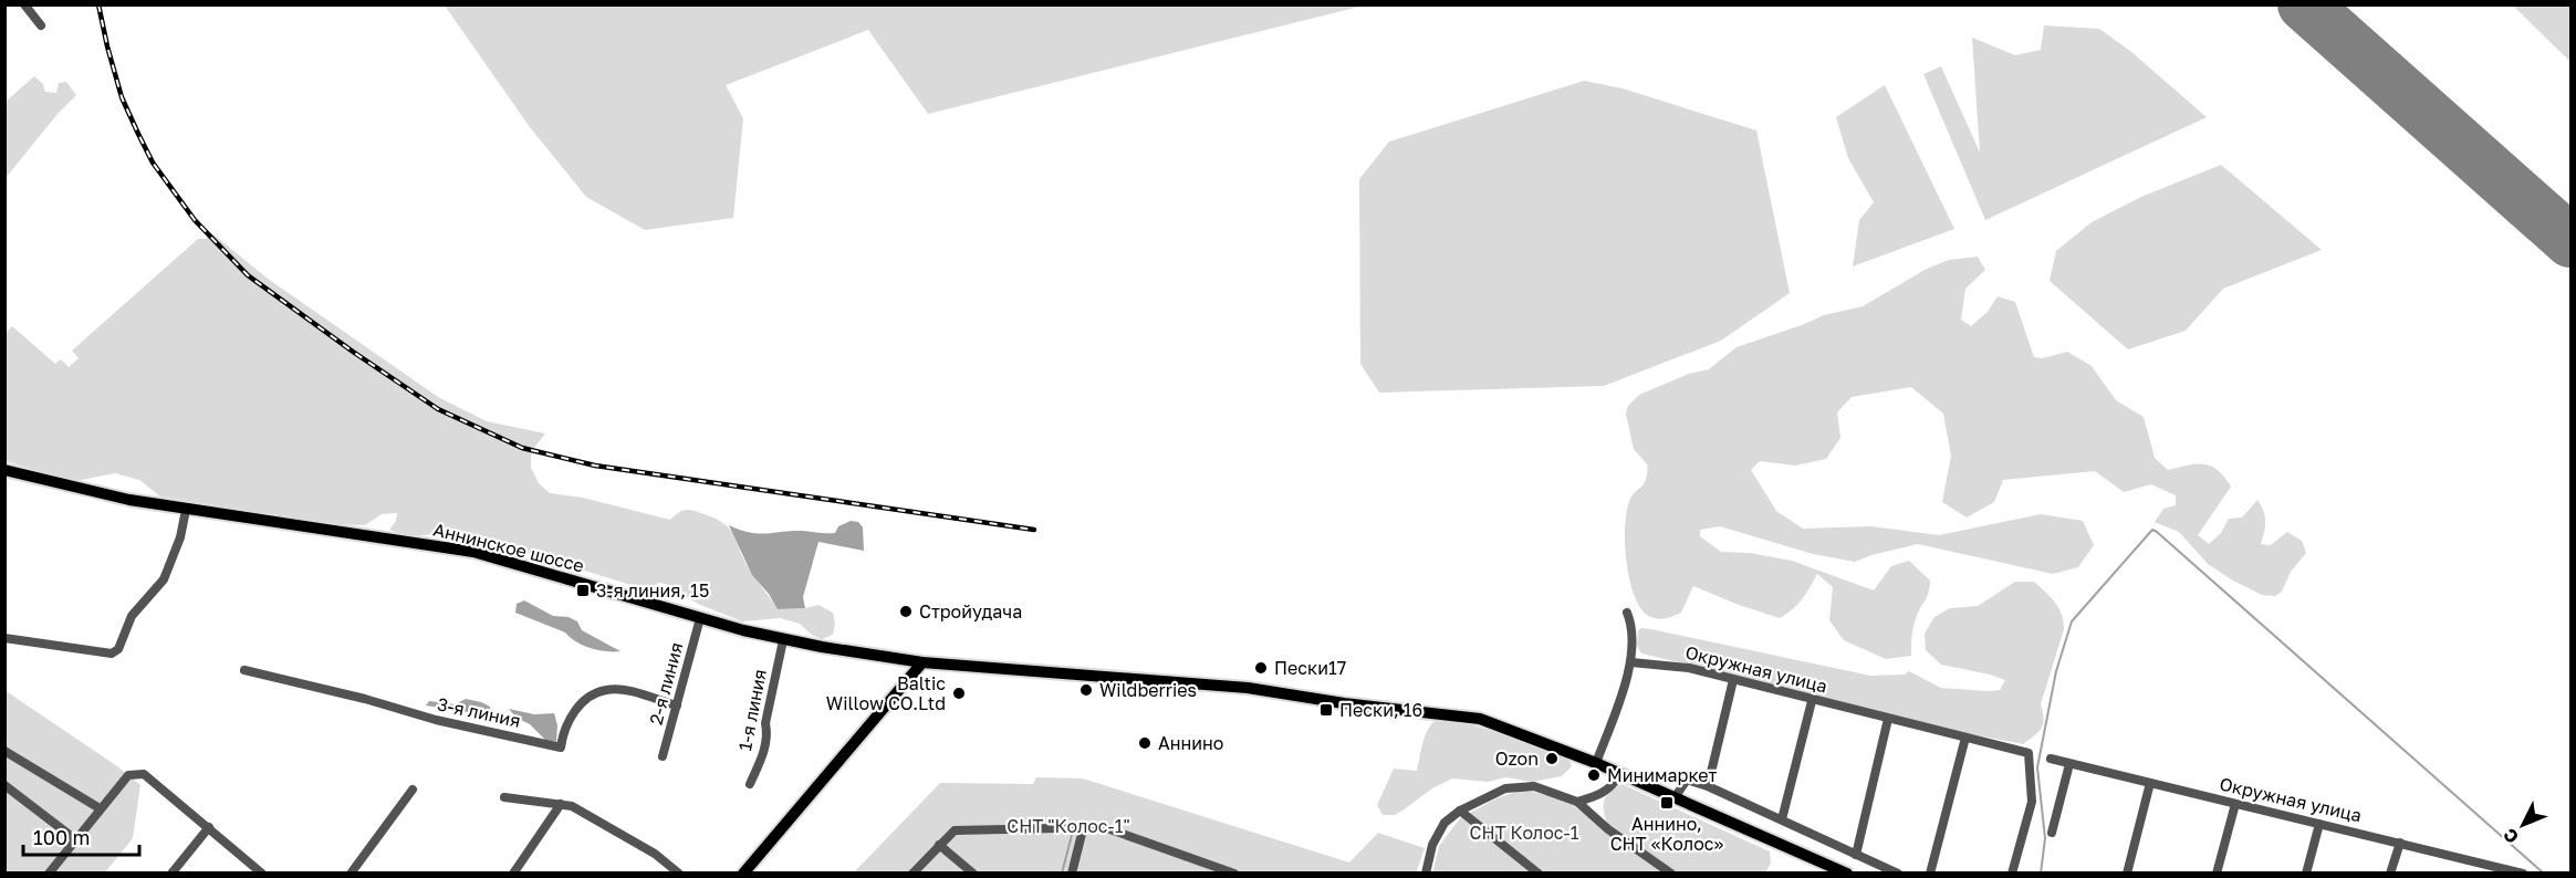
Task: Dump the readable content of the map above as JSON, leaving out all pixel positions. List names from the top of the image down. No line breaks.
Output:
{"streets":{"main road":["Аннинское шоссе"],"street":["Окружная улица","2-я линия","1-я линия","3-я линия"]},"crossings":[["Аннинское шоссе","2-я линия"],["Аннинское шоссе","1-я линия"],["2-я линия","3-я линия"]],"parks":["СНТ \"Колос-1\"","СНТ Колос-1"],"places":{"transit":["3-я линия, 15","Пески, 16","Аннино, СНТ «Колос»"],"other":["Стройудача","Пески17","Wildberries","Baltic Willow CO.Ltd","Аннино","Ozon","Минимаркет"]},"scale_bar":"100 m","north":"bottom left"}
